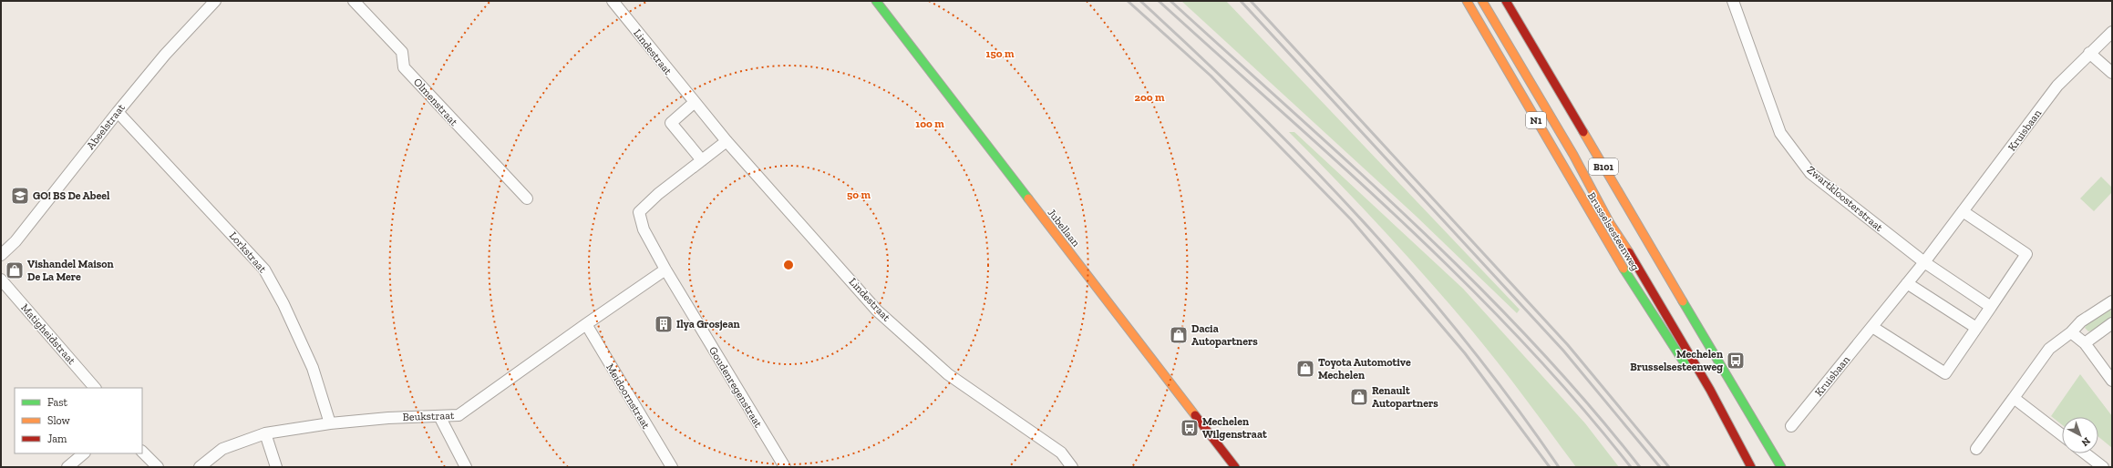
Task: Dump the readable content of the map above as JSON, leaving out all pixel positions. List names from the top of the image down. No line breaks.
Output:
{"streets":{"main road":["N1","B101","Jubellaan","Brusselsesteenweg"],"street":["Lindestraat","Olmenstraat","Abeelstraat","Kruisbaan","Zwartkloosterstraat","Lorkstraat","Matigheidstraat","Goudenregenstraat","Meidoornstraat","Beukstraat"]},"crossings":[["Lindestraat","Goudenregenstraat"],["Abeelstraat","Lorkstraat"],["Kruisbaan","Zwartkloosterstraat"],["B101","Brusselsesteenweg"],["Lorkstraat","Beukstraat"],["Goudenregenstraat","Beukstraat"],["Meidoornstraat","Beukstraat"]],"places":{"school or university":["GO! BS De Abeel"],"shop":["Vishandel Maison De La Mere","Dacia Autopartners","Toyota Automotive Mechelen","Renault Autopartners"],"building":["Ilya Grosjean"],"bus stop":["Mechelen Brusselsesteenweg","Mechelen Wilgenstraat"]},"legend":["Fast","Slow","Jam"],"north":"bottom right","rings":["150 m","200 m","100 m","50 m"]}
